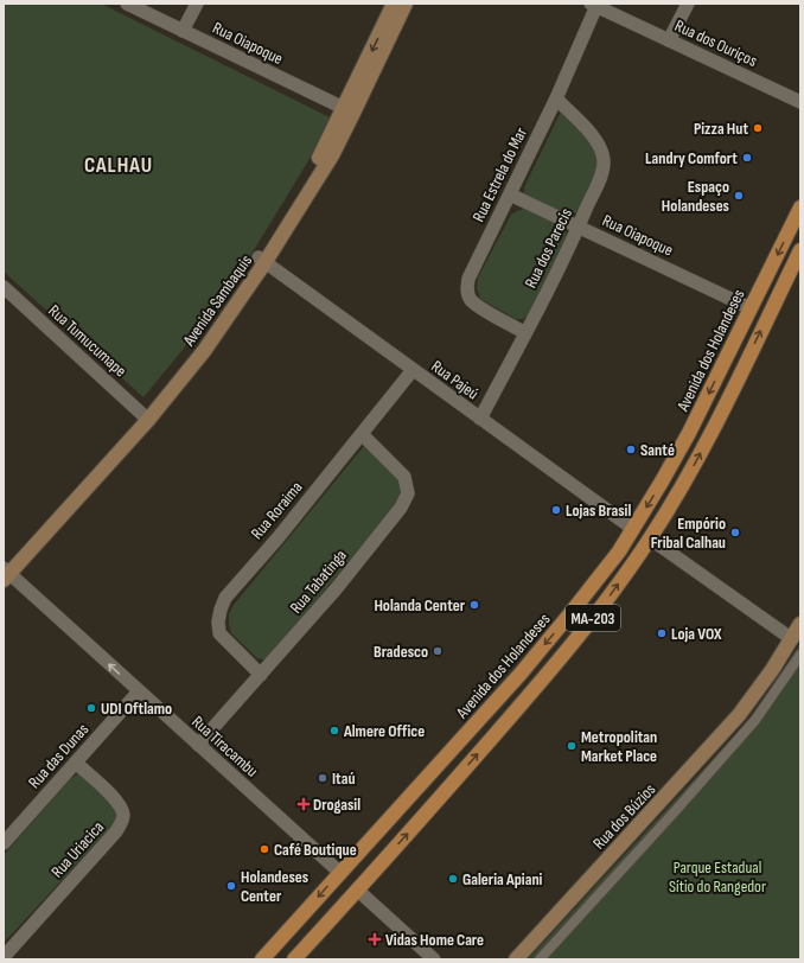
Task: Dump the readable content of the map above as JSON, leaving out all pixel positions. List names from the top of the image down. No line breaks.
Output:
{"streets":{"main road":["Avenida Sambaquis","Avenida dos Holandeses","MA-203","Rua dos Búzios"],"street":["Rua Oiapoque","Rua dos Ouriços","Rua Estrela do Mar","Rua dos Parecis","Rua Tumucumape","Rua Pajeú","Rua Roraima","Rua Tabatinga","Rua Tiracambu","Rua das Dunas","Rua Uriacica"]},"crossings":[["Rua Oiapoque","Rua Estrela do Mar"],["Rua Oiapoque","Rua dos Parecis"],["Rua Oiapoque","Avenida Sambaquis"],["Rua Oiapoque","Avenida dos Holandeses"],["Rua dos Ouriços","Rua Estrela do Mar"],["Rua Estrela do Mar","Rua dos Parecis"],["Rua dos Parecis","Rua Pajeú"],["Avenida Sambaquis","Rua Tumucumape"],["Avenida Sambaquis","Rua Pajeú"],["Avenida Sambaquis","Rua Tiracambu"],["Avenida dos Holandeses","Rua Pajeú"],["Avenida dos Holandeses","Rua Tiracambu"],["Rua Pajeú","Rua Roraima"],["Rua Roraima","Rua Tabatinga"],["Rua Tabatinga","Rua Tiracambu"],["Rua Tiracambu","Rua das Dunas"],["Rua das Dunas","Rua Uriacica"]],"one_way":["Rua Tiracambu"],"districts":["CALHAU"],"parks":["Parque Estadual Sítio do Rangedor"],"places":{"other":["Pizza Hut","Landry Comfort","Espaço Holandeses","Santé","Lojas Brasil","Empório Fribal Calhau","Holanda Center","Loja VOX","Bradesco","UDI Oftlamo","Almere Office","Metropolitan Market Place","Itaú","Café Boutique","Galeria Apiani","Holandeses Center"],"health":["Drogasil","Vidas Home Care"]}}
